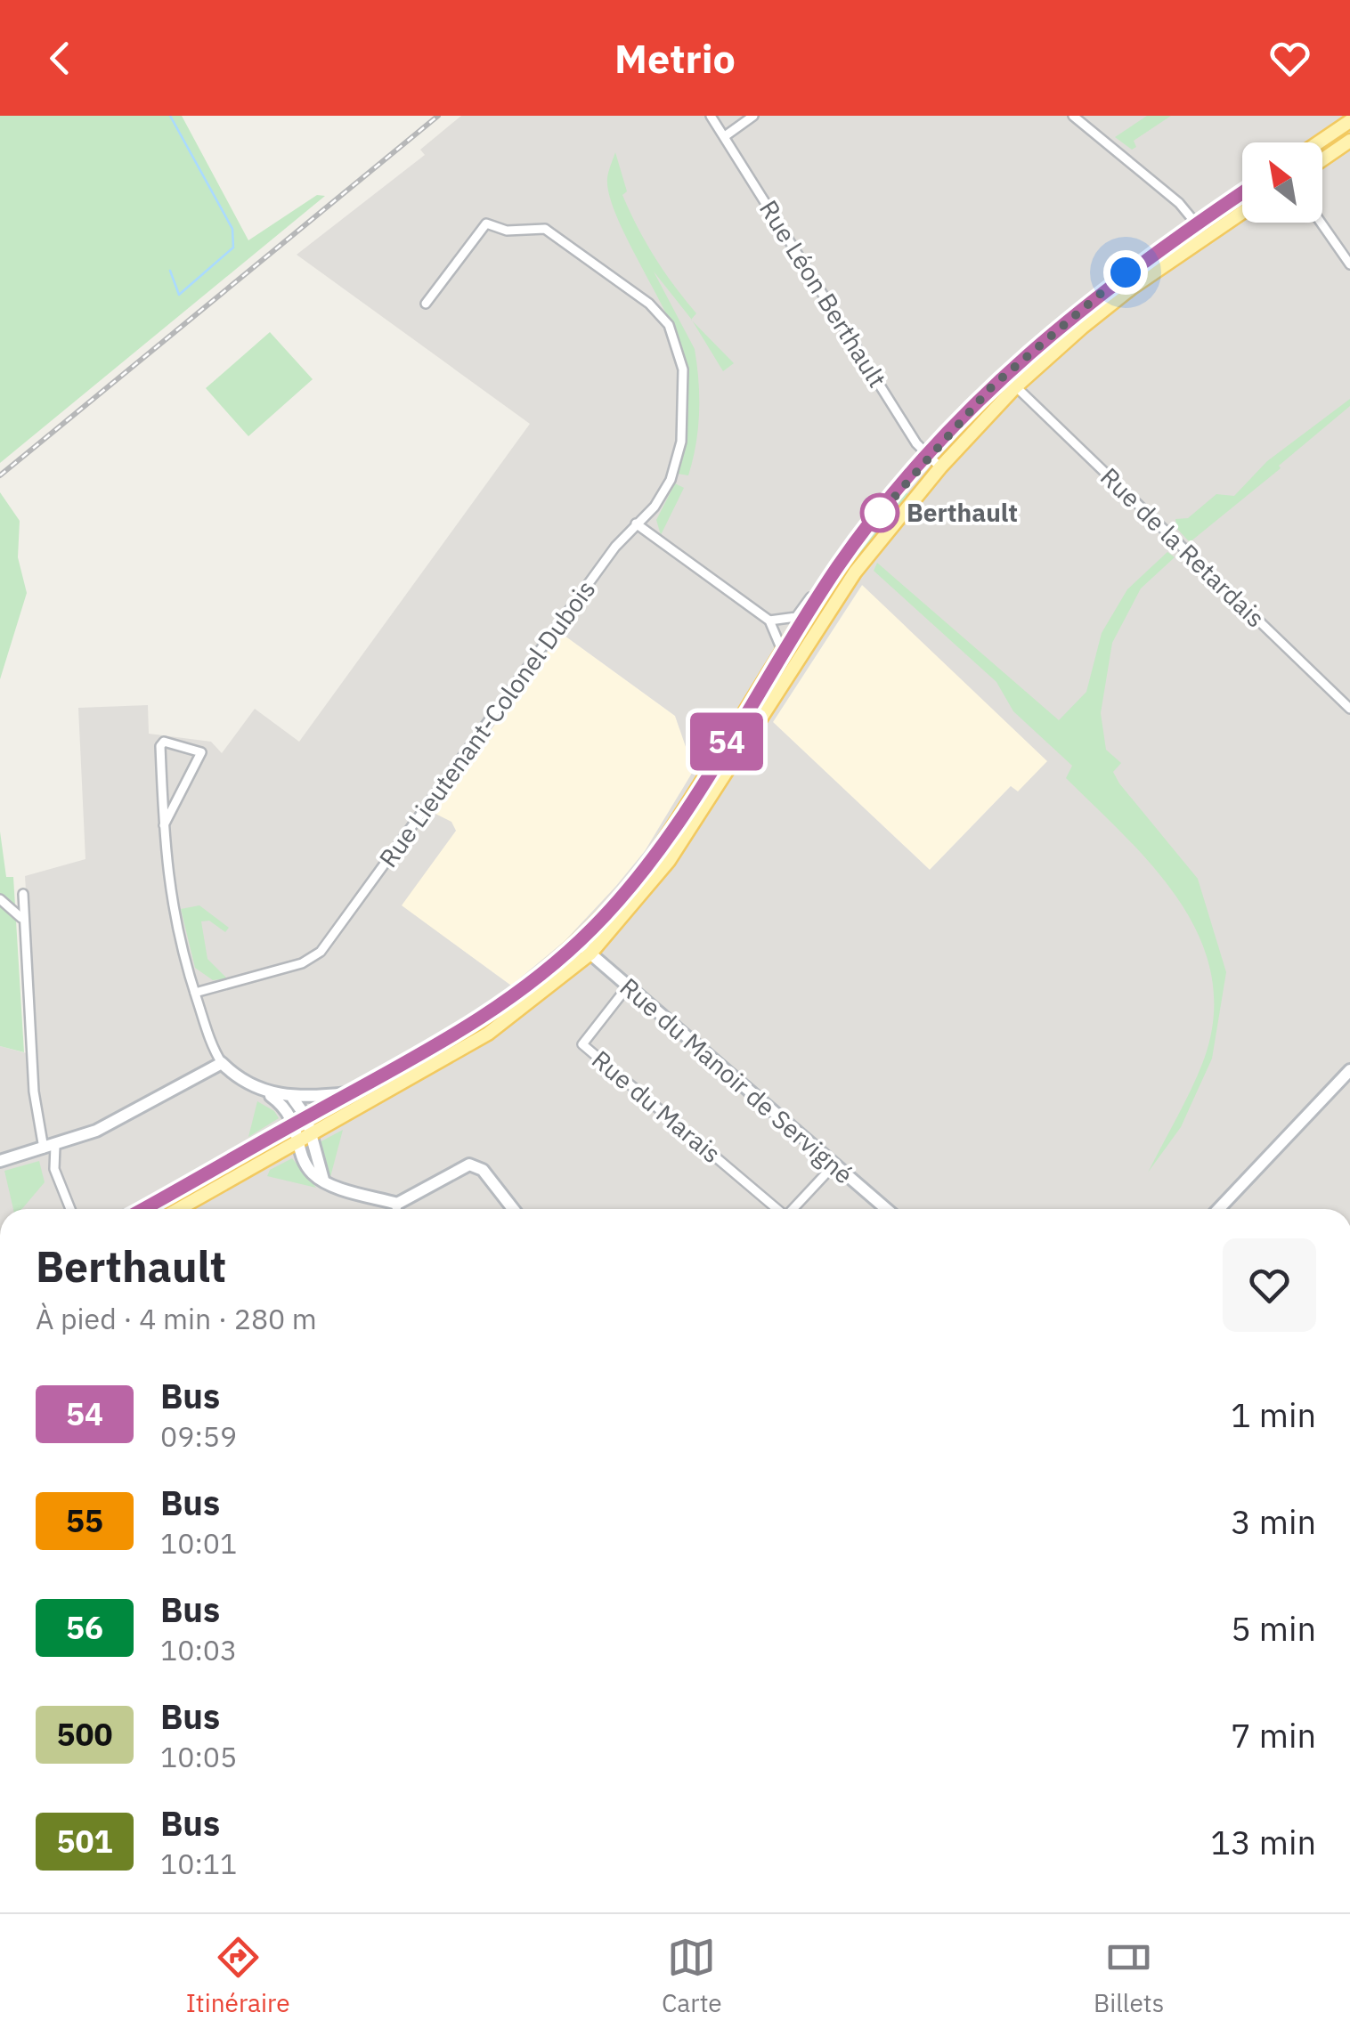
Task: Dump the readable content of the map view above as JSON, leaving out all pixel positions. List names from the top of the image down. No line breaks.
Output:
{"streets":{"street":["Rue Léon Berthault","Rue de la Retardais","Rue Lieutenant-Colonel Dubois","Rue du Manoir de Servigné","Rue du Marais"]},"crossings":[["Rue du Manoir de Servigné","Rue du Marais"]],"places":["Berthault"],"lines":["bus line 54"],"north":"top left","page":{"header":"Metrio","on_map":"54","heading":["Berthault","À pied · 4 min · 280 m"],"list":[{"mark":"54","name":"Bus","note":"09:59","value":"1 min"},{"mark":"55","name":"Bus","note":"10:01","value":"3 min"},{"mark":"56","name":"Bus","note":"10:03","value":"5 min"},{"mark":"500","name":"Bus","note":"10:05","value":"7 min"},{"mark":"501","name":"Bus","note":"10:11","value":"13 min"}],"tabs":["Itinéraire","Carte","Billets"]}}
